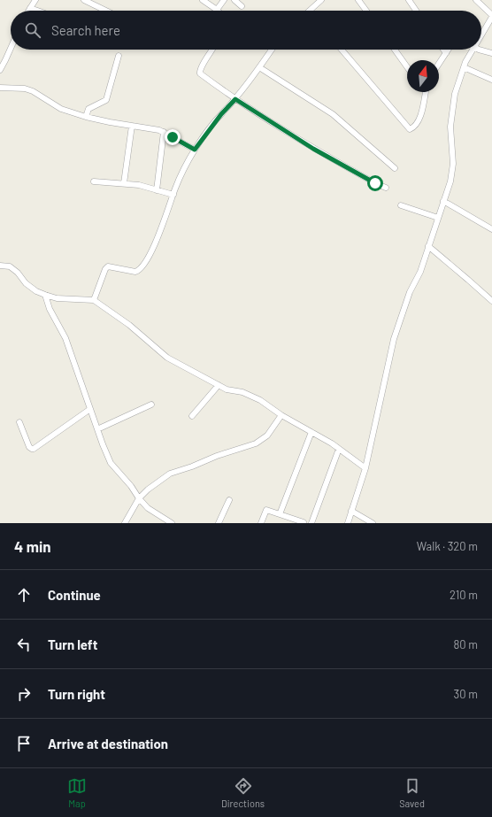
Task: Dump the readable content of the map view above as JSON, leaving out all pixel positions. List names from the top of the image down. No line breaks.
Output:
{"north":"top","page":{"search":"Search here","heading":["4 min","Walk · 320 m"],"list":[["Continue","210 m"],["Turn left","80 m"],["Turn right","30 m"],"Arrive at destination"],"nav":["Map","Directions","Saved"]}}
